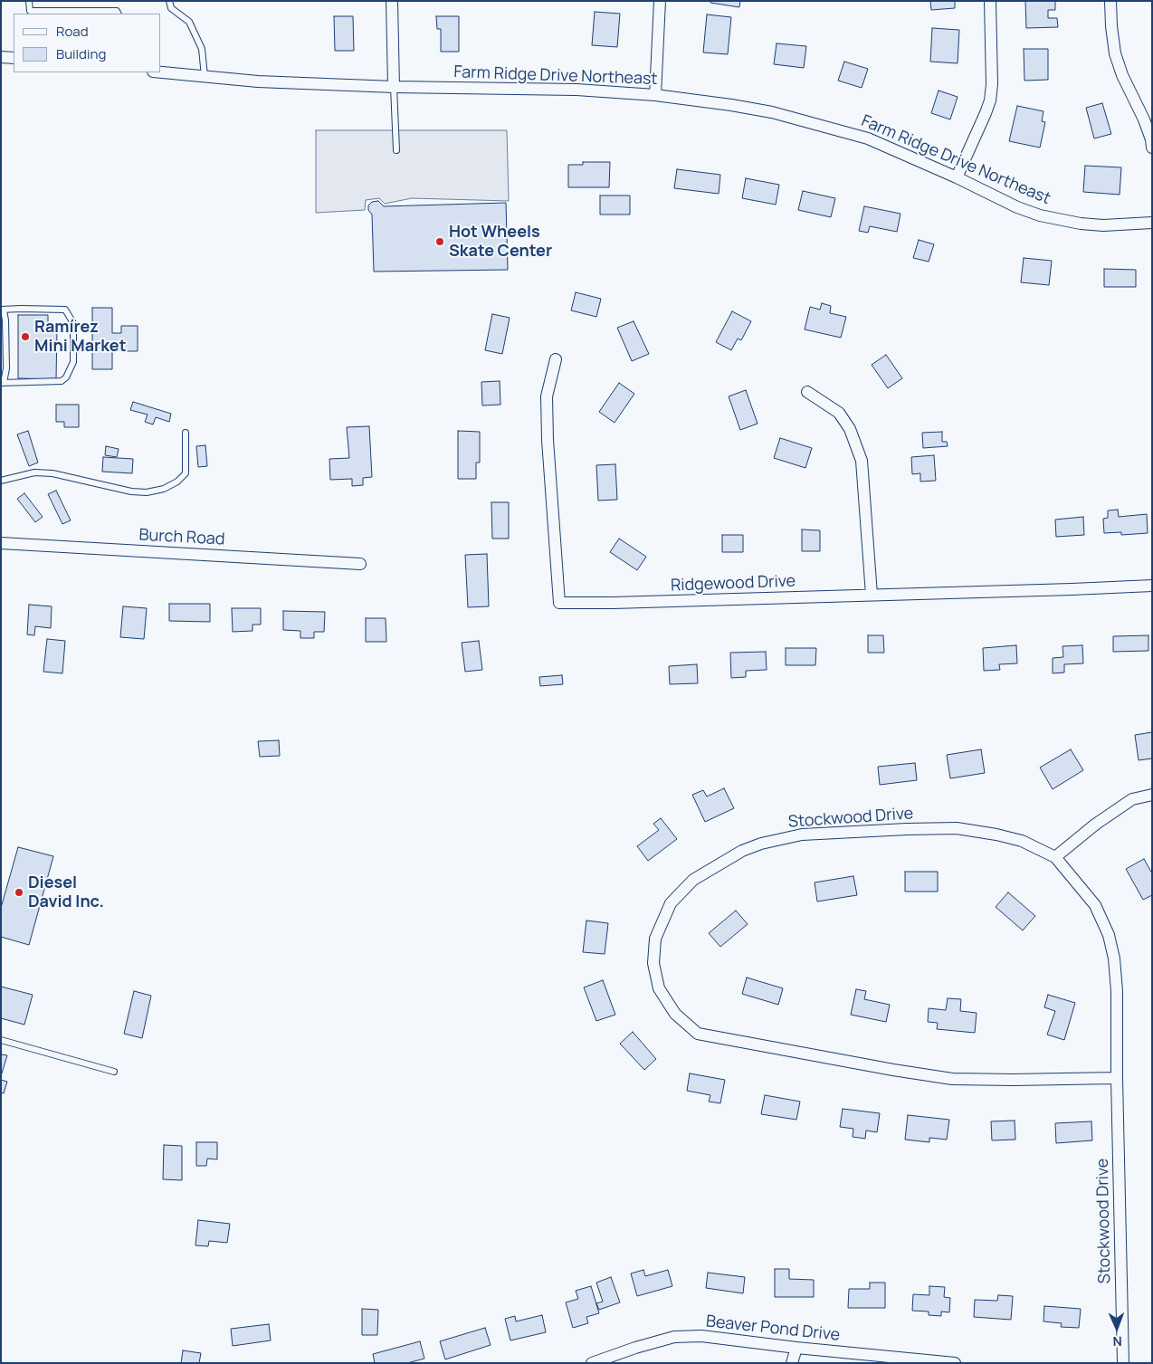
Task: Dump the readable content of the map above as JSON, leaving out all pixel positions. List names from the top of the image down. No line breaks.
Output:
{"streets":{"street":["Farm Ridge Drive Northeast","Burch Road","Ridgewood Drive","Stockwood Drive","Beaver Pond Drive"]},"places":["Hot Wheels Skate Center","Ramírez Mini Market","Diesel David Inc."],"legend":["Road","Building"],"north":"bottom"}
